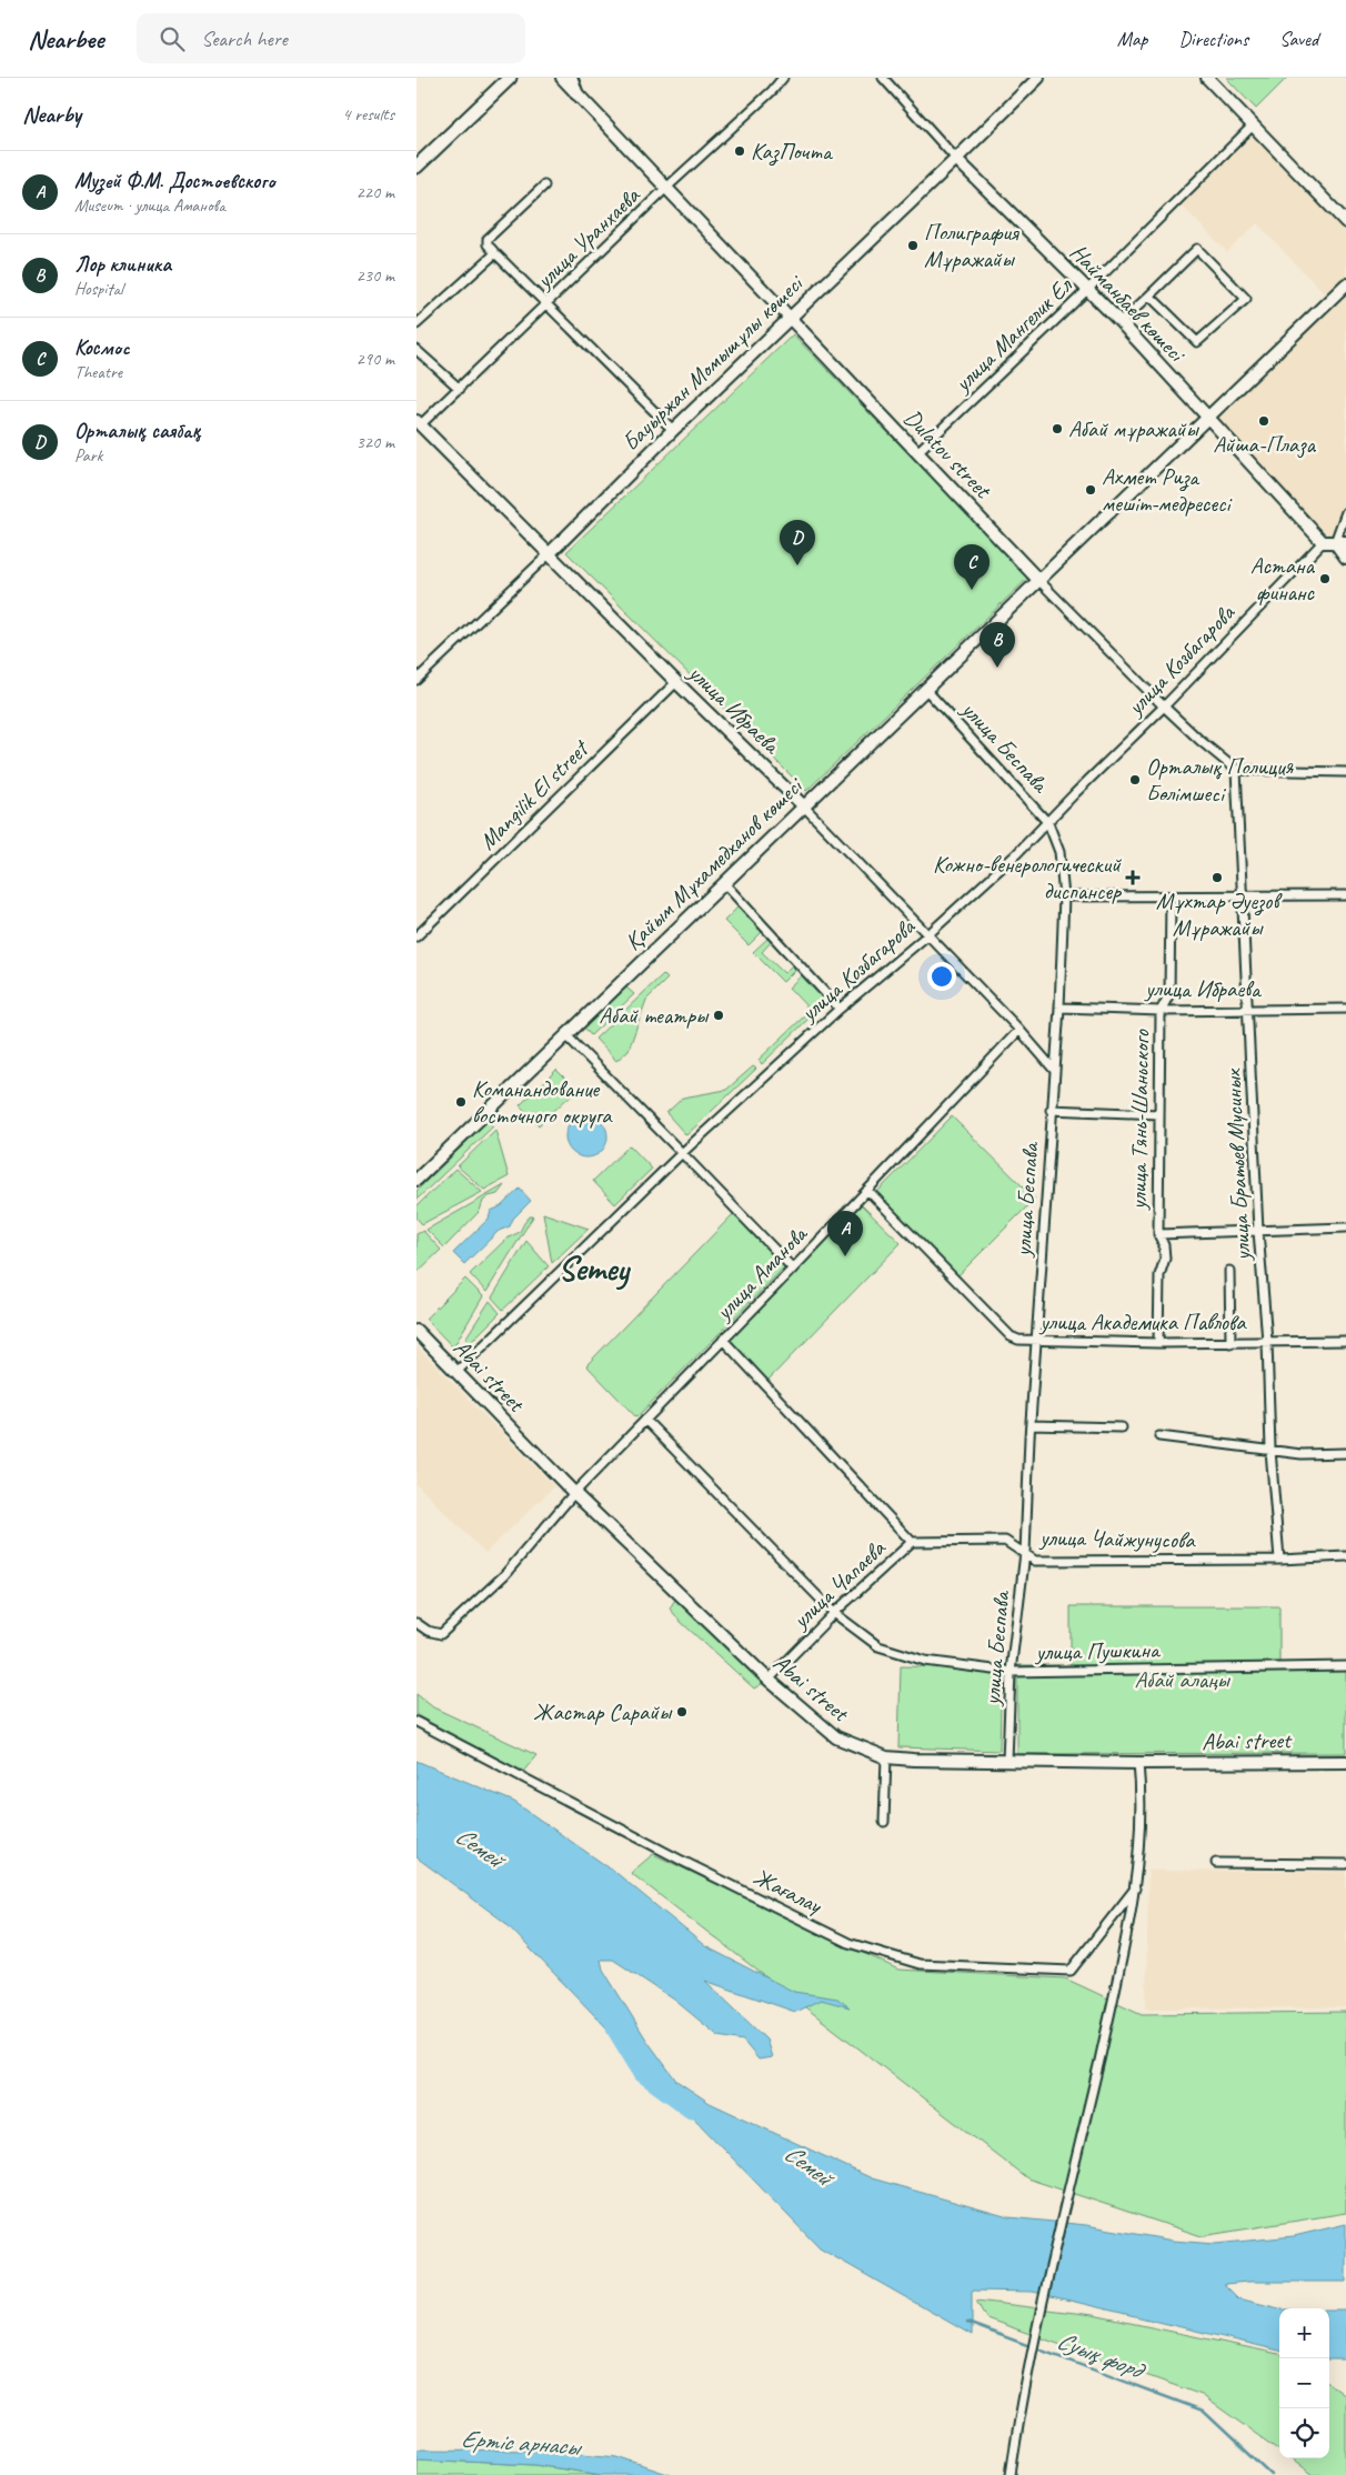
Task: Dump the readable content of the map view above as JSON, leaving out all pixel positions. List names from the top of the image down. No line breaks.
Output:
{"streets":{"street":["улица Уранхаева","Найманбаев көшесі","улица Мангелик Ел","Бауыржан Момышұлы көшесі","Dulatov street","улица Козбагарова","улица Ибраева","улица Беспава","Mangilik El street","Қайым Мұхамедханов көшесі","улица Тянь-Шаньского","улица Братьев Мусиных","улица Аманова","улица Академика Павлова","Abai street","улица Чайжунусова","улица Чапаева","улица Пушкина","Жағалау"]},"crossings":[["улица Уранхаева","Dulatov street"],["улица Уранхаева","улица Ибраева"],["Найманбаев көшесі","улица Мангелик Ел"],["Найманбаев көшесі","Бауыржан Момышұлы көшесі"],["Найманбаев көшесі","улица Козбагарова"],["Найманбаев көшесі","Қайым Мұхамедханов көшесі"],["улица Мангелик Ел","Dulatov street"],["Бауыржан Момышұлы көшесі","Dulatov street"],["Бауыржан Момышұлы көшесі","улица Ибраева"],["Dulatov street","улица Козбагарова"],["Dulatov street","Қайым Мұхамедханов көшесі"],["Dulatov street","улица Братьев Мусиных"],["улица Козбагарова","улица Ибраева"],["улица Козбагарова","улица Беспава"],["улица Козбагарова","Abai street"],["улица Ибраева","улица Беспава"],["улица Ибраева","Mangilik El street"],["улица Ибраева","Қайым Мұхамедханов көшесі"],["улица Ибраева","улица Тянь-Шаньского"],["улица Ибраева","улица Братьев Мусиных"],["улица Ибраева","улица Аманова"],["улица Беспава","Қайым Мұхамедханов көшесі"],["улица Беспава","улица Академика Павлова"],["улица Беспава","Abai street"],["улица Беспава","улица Чайжунусова"],["улица Беспава","улица Пушкина"],["улица Тянь-Шаньского","улица Академика Павлова"],["улица Братьев Мусиных","улица Академика Павлова"],["улица Братьев Мусиных","улица Чайжунусова"],["улица Аманова","улица Академика Павлова"],["улица Аманова","Abai street"],["улица Аманова","улица Пушкина"],["Abai street","улица Чапаева"],["улица Чайжунусова","улица Чапаева"],["улица Чапаева","улица Пушкина"]],"districts":["Semey"],"water":["Семей","Суық форд","Ертіс арнасы"],"parks":["Абай алаңы"],"places":{"other":["КазПочта","Полиграфия Мұражайы","Айша-Плаза","Абай мұражайы","Ахмет Риза мешіт-медресесі","Астана финанс","Орталық Полиция Бөлімшесі","Мұхтар Әуезов Мұражайы","Абай театры","Команандование восточного округа","Жастар Сарайы"],"health":["Кожно-венерологический диспансер"]},"page":{"header":"Nearbee","search":"Search here","nav":["Map","Directions","Saved"],"heading":["Nearby","4 results"],"list":[{"mark":"A","name":"Музей Ф.М. Достоевского","note":"Museum · улица Аманова","value":"220 m"},{"mark":"B","name":"Лор клиника","note":"Hospital","value":"230 m"},{"mark":"C","name":"Космос","note":"Theatre","value":"290 m"},{"mark":"D","name":"Орталық саябақ","note":"Park","value":"320 m"}],"pins":["D","C","B","A"],"map_buttons":["+","−"]}}
